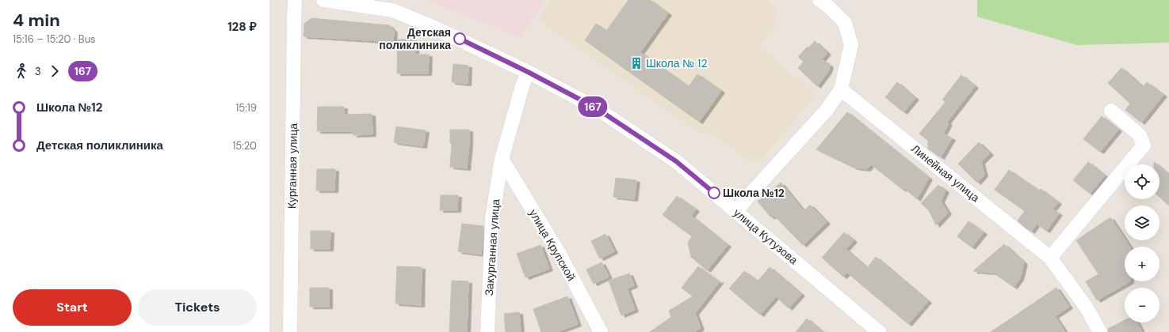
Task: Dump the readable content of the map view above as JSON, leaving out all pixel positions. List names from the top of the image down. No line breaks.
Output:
{"streets":{"street":["Курганная улица","Линейная улица","улица Кутузова","улица Крупской","Закурганная улица"]},"crossings":[["улица Кутузова","Закурганная улица"],["улица Крупской","Закурганная улица"]],"places":{"other":["Детская поликлиника","Школа №12"],"building":["Школа № 12"]},"lines":["bus line 167"],"page":{"heading":["4 min","15:16 – 15:20 · Bus","128 ₽"],"on_map":"167","legs":["3","167"],"list":[{"name":"Школа №12","value":"15:19"},{"name":"Детская поликлиника","value":"15:20"}],"map_buttons":["+","−"],"buttons":["Start","Tickets"]}}
